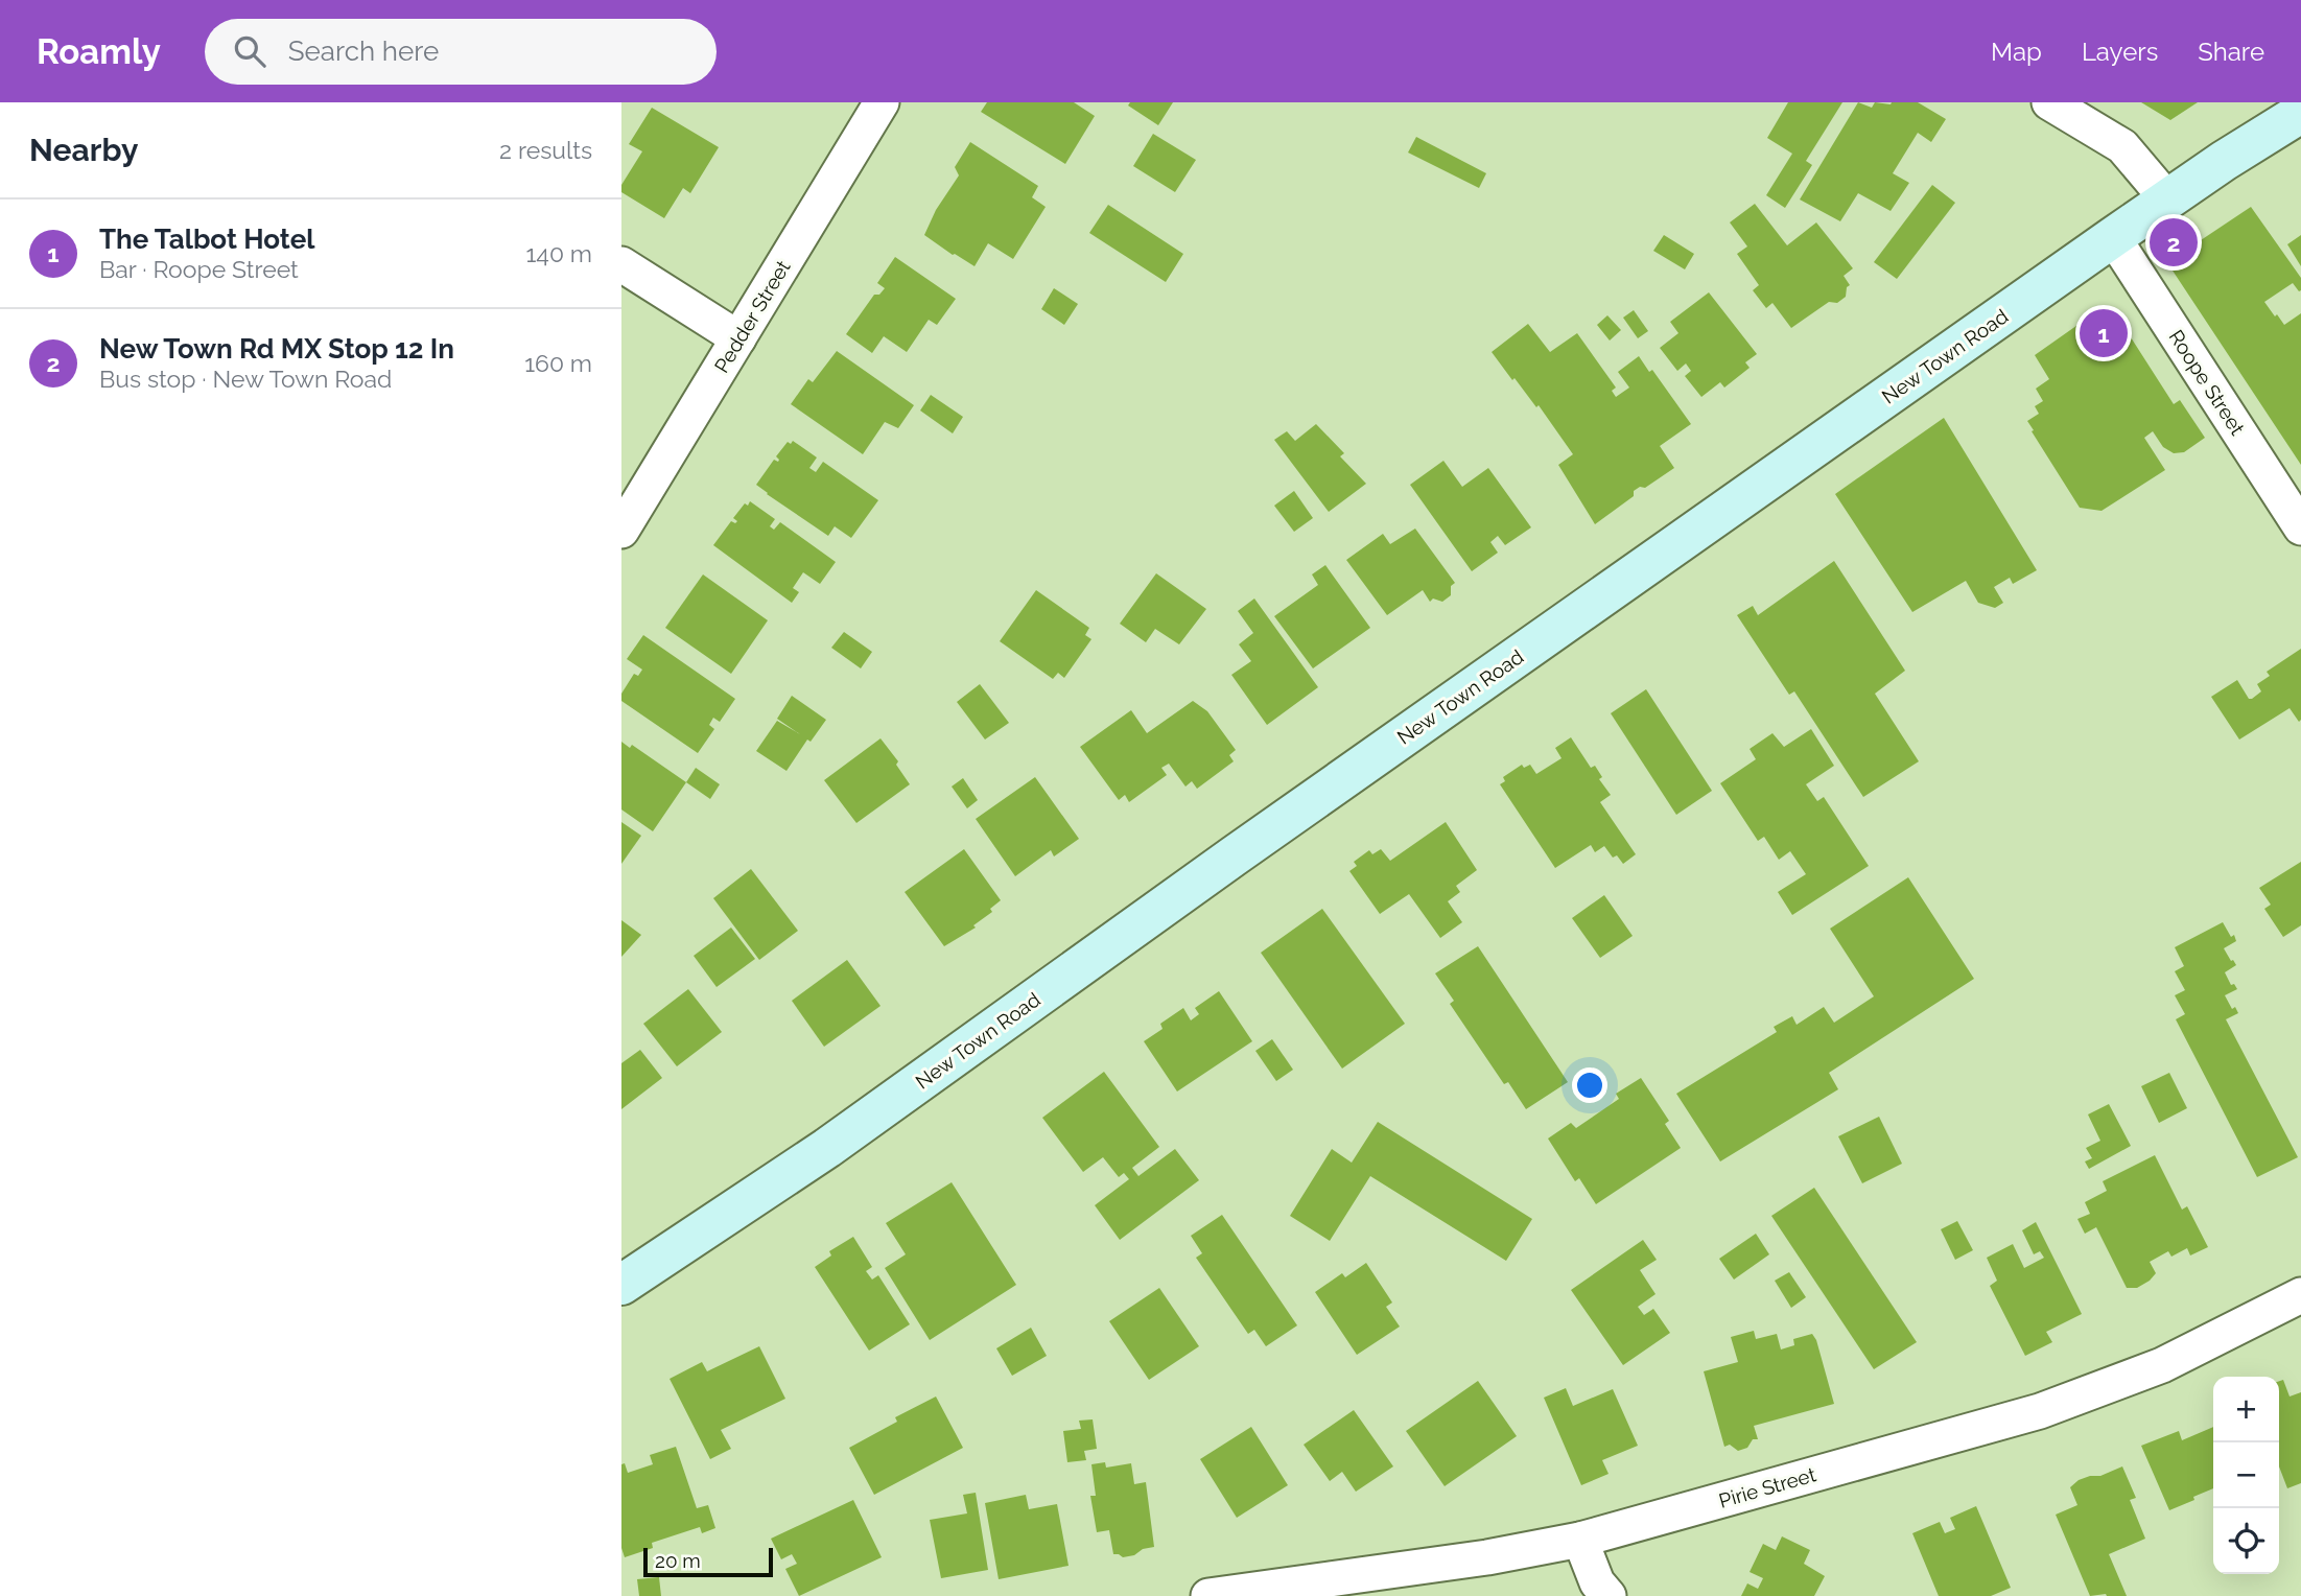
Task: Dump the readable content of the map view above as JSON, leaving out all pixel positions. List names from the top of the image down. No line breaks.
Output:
{"streets":{"main road":["New Town Road"],"street":["Pedder Street","Roope Street","Pirie Street"]},"crossings":[["New Town Road","Roope Street"]],"scale_bar":"20 m","page":{"header":"Roamly","search":"Search here","nav":["Map","Layers","Share"],"heading":["Nearby","2 results"],"list":[{"mark":"1","name":"The Talbot Hotel","note":"Bar · Roope Street","value":"140 m"},{"mark":"2","name":"New Town Rd MX Stop 12 In","note":"Bus stop · New Town Road","value":"160 m"}],"pins":["2","1"],"map_buttons":["+","−"],"scale":"20 m"}}
